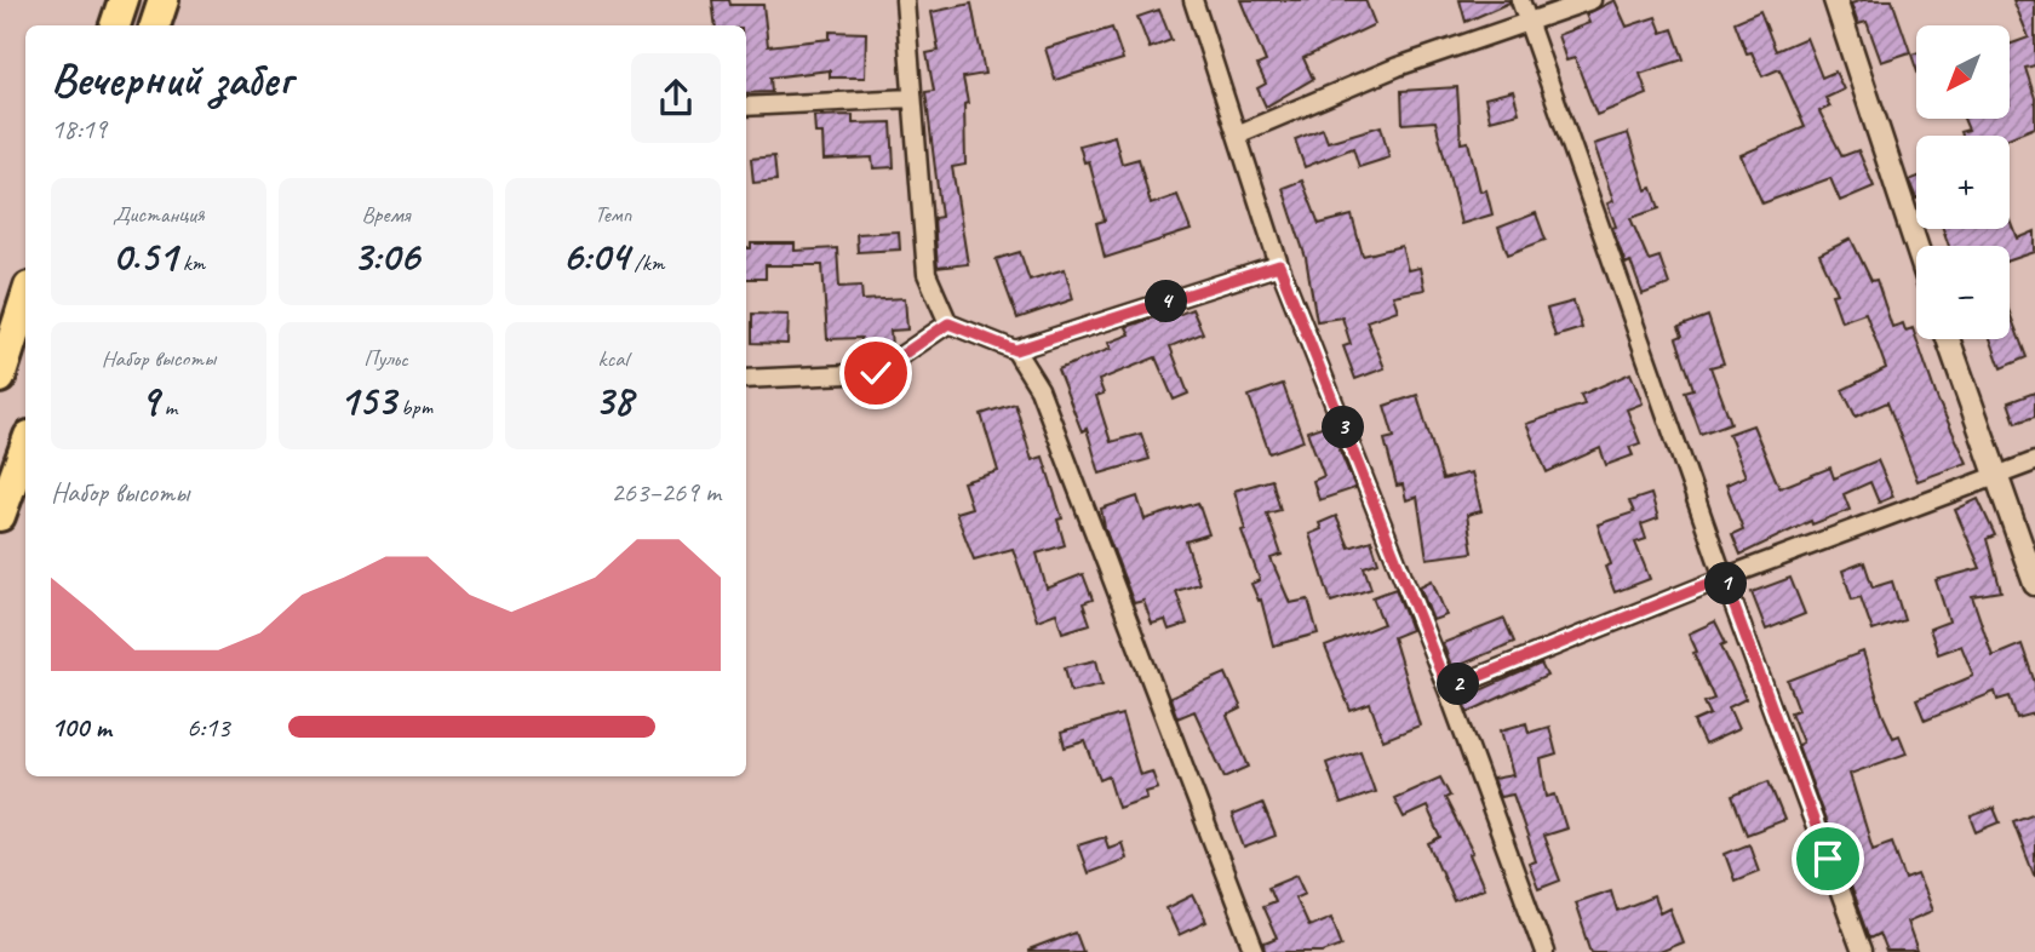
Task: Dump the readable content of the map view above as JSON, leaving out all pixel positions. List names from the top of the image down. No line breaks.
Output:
{"north":"bottom left","page":{"map_buttons":["+","−"],"heading":["Вечерний забег","18:19"],"stats":[["Дистанция","0.51 km"],["Время","3:06"],["Темп","6:04 /km"],["Набор высоты","9 m"],["Пульс","153 bpm"],["kcal","38"]],"pins":["4","3","1","2"],"chart":["Набор высоты","263–269 m"],"list":[{"name":"100 m","note":"6:13"}]}}
